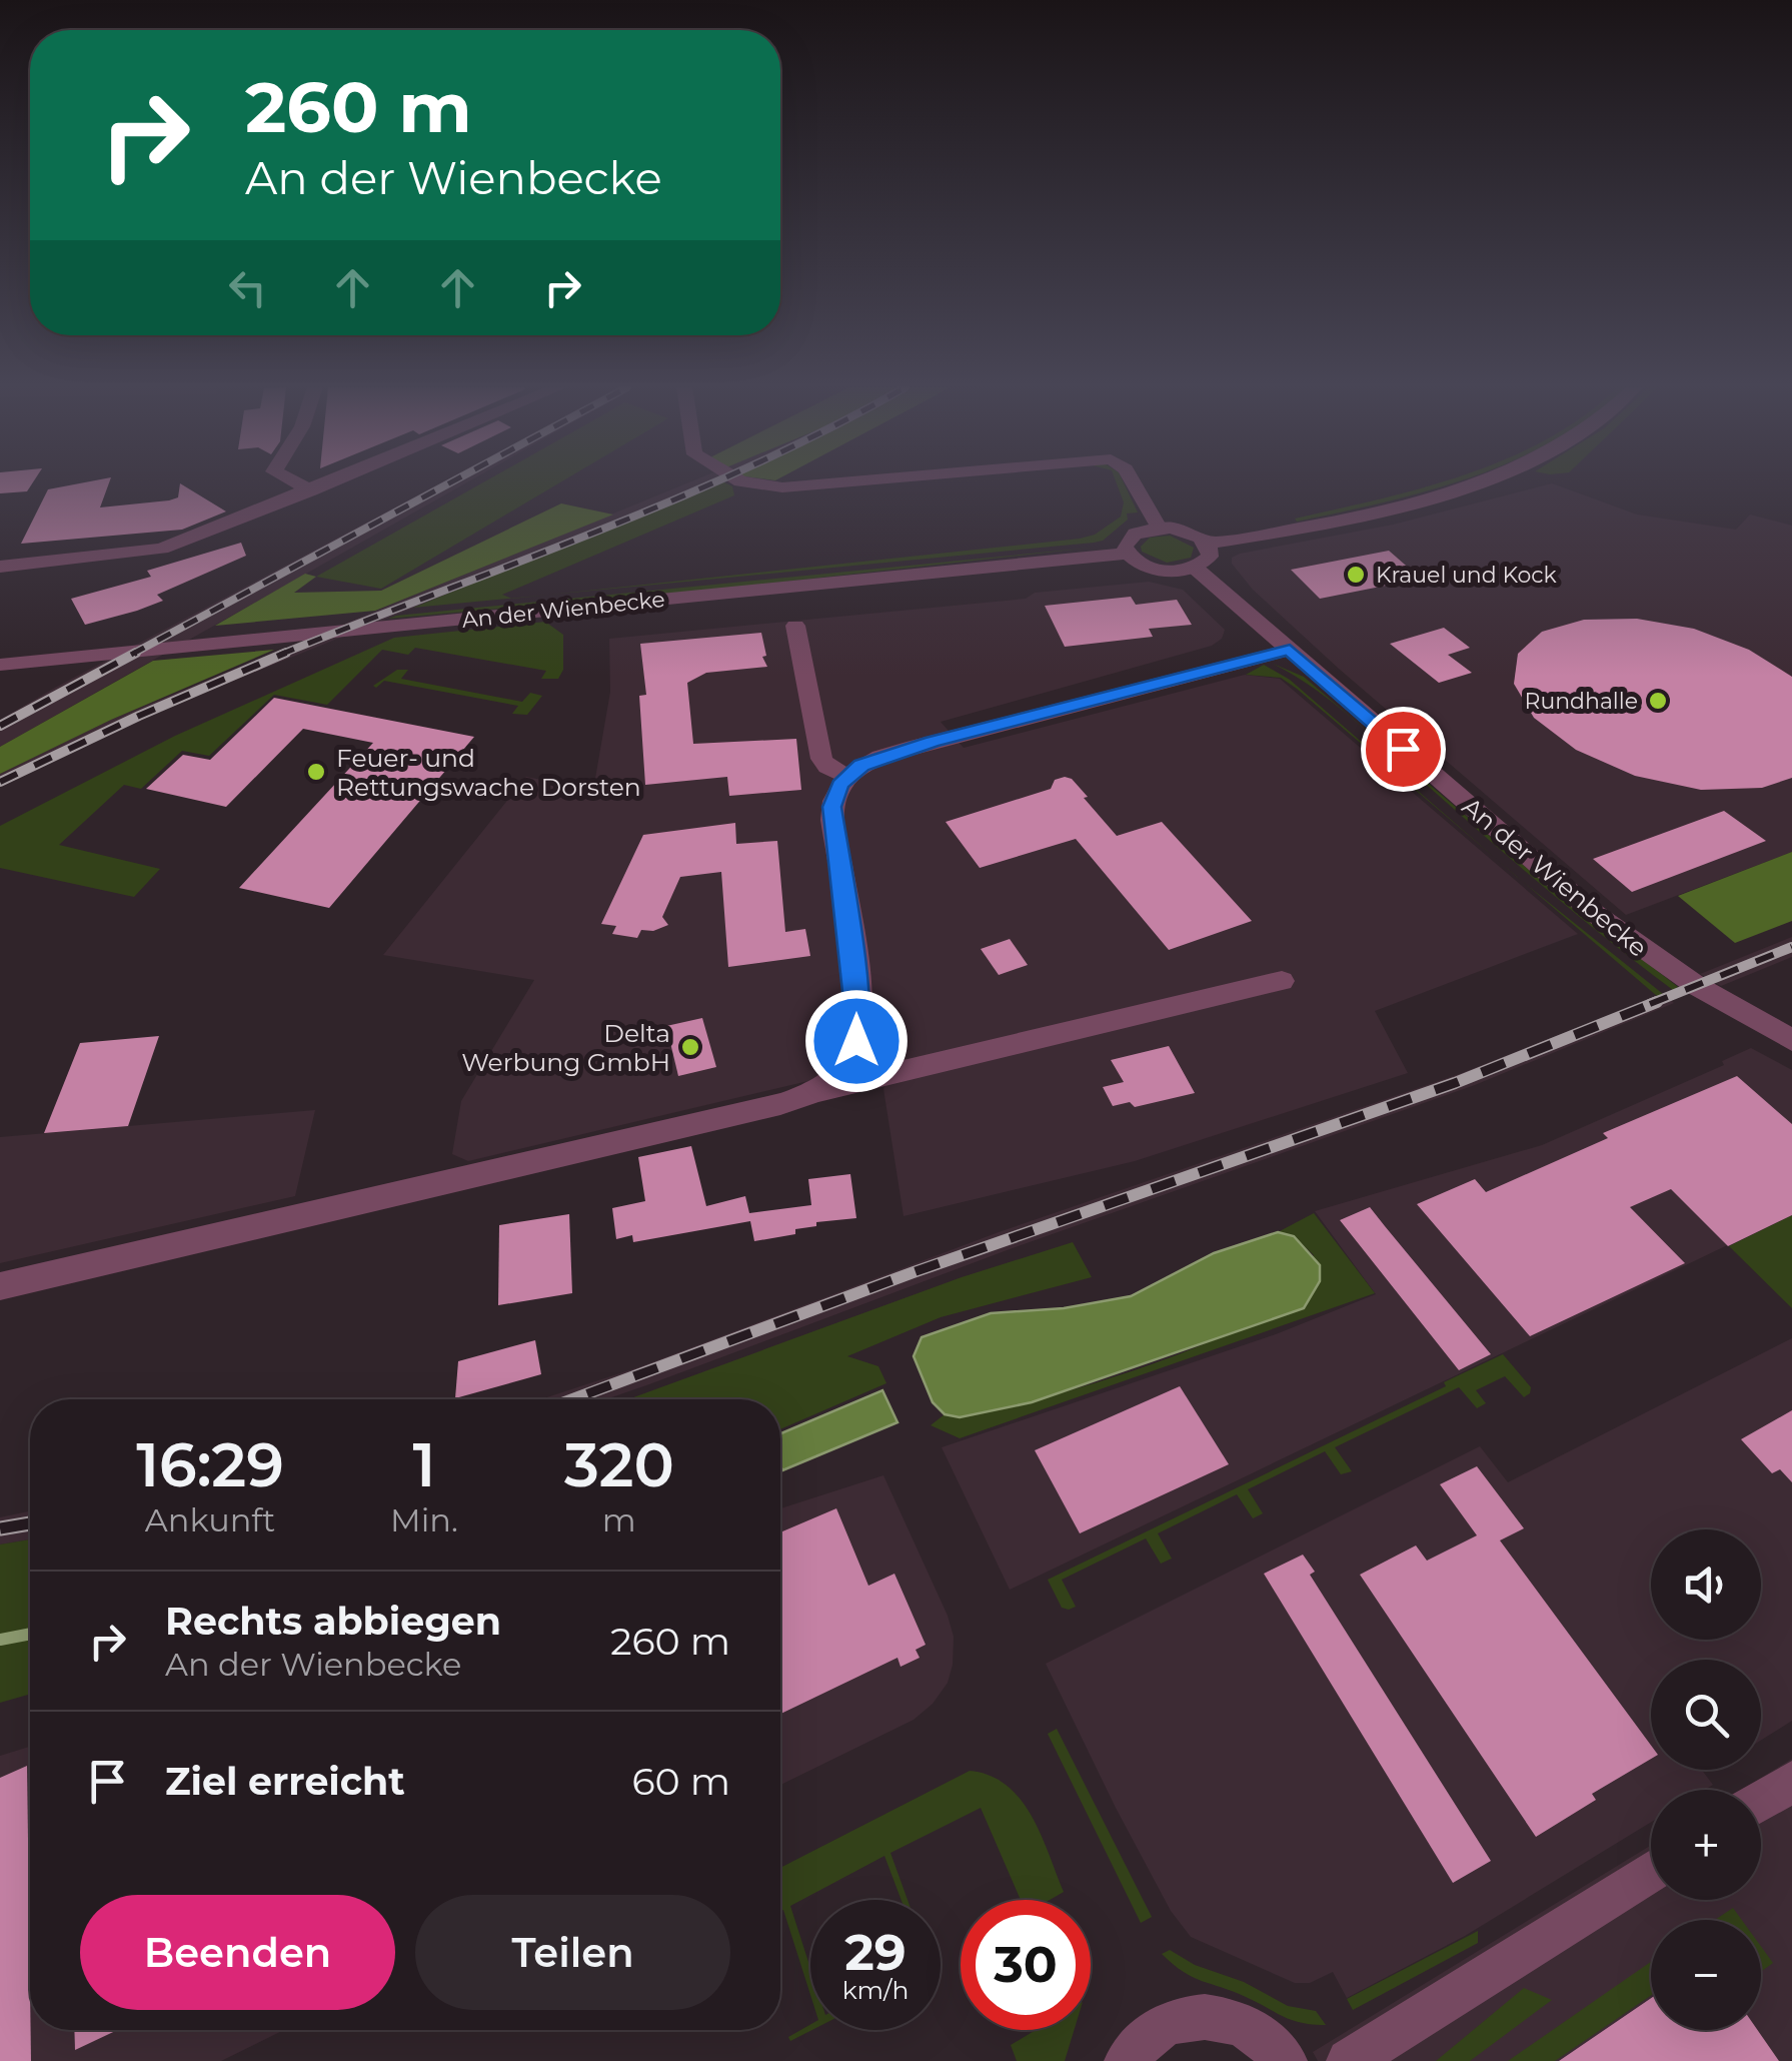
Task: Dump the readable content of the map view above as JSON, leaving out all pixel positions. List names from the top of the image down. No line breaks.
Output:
{"streets":{"street":["An der Wienbecke"]},"places":["Krauel und Kock","Rundhalle","Feuer- und Rettungswache Dorsten","Delta Werbung GmbH"],"page":{"turn":["260 m","An der Wienbecke"],"eta":["16:29","Ankunft","1","Min.","320","m"],"map_buttons":["+","−"],"list":[{"name":"Rechts abbiegen","note":"An der Wienbecke","value":"260 m"},{"name":"Ziel erreicht","value":"60 m"}],"buttons":["Beenden","Teilen"],"speed":"29 km/h","limit":"30"}}
